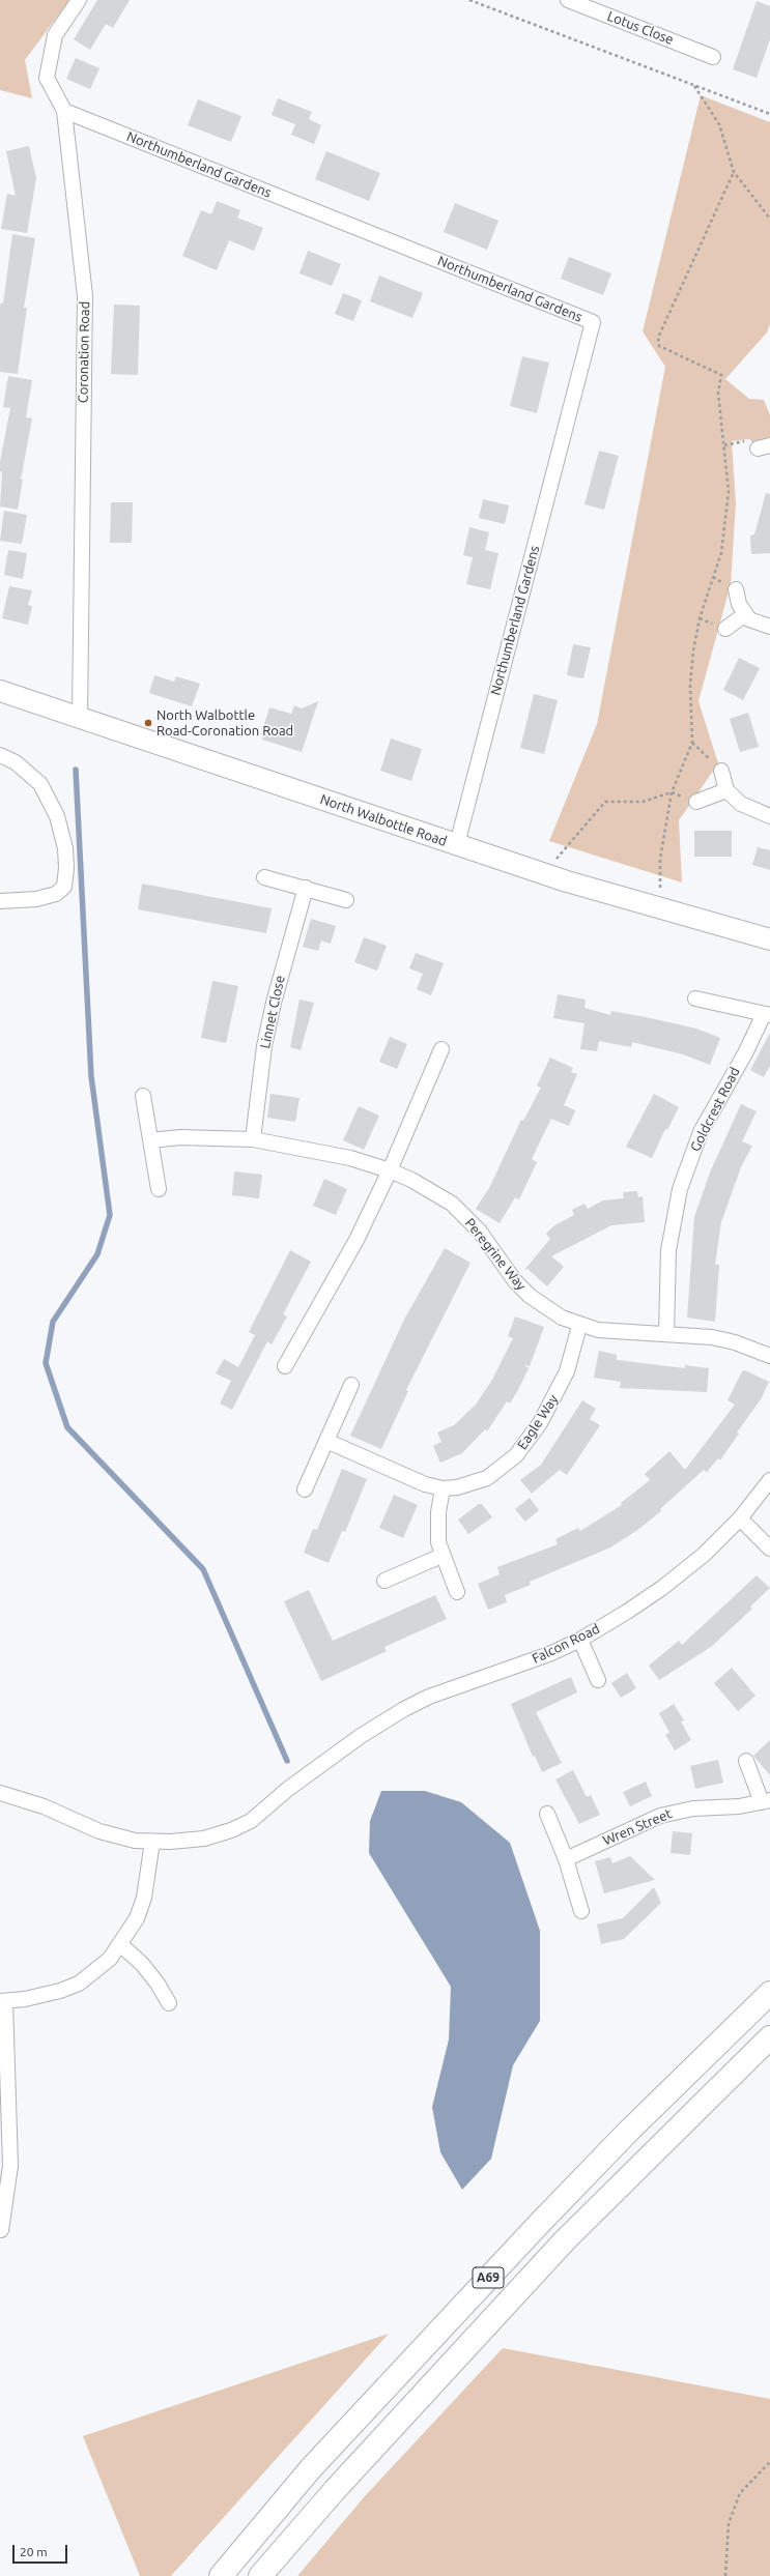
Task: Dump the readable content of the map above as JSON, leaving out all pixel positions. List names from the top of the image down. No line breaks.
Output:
{"streets":{"highway":["A69"],"street":["Lotus Close","Northumberland Gardens","Coronation Road","North Walbottle Road","Linnet Close","Goldcrest Road","Peregrine Way","Eagle Way","Falcon Road","Wren Street"]},"crossings":[["Northumberland Gardens","Coronation Road"],["Northumberland Gardens","North Walbottle Road"],["Coronation Road","North Walbottle Road"],["Linnet Close","Peregrine Way"],["Goldcrest Road","Peregrine Way"],["Peregrine Way","Eagle Way"]],"places":["North Walbottle Road-Coronation Road"],"scale_bar":"20 m"}
